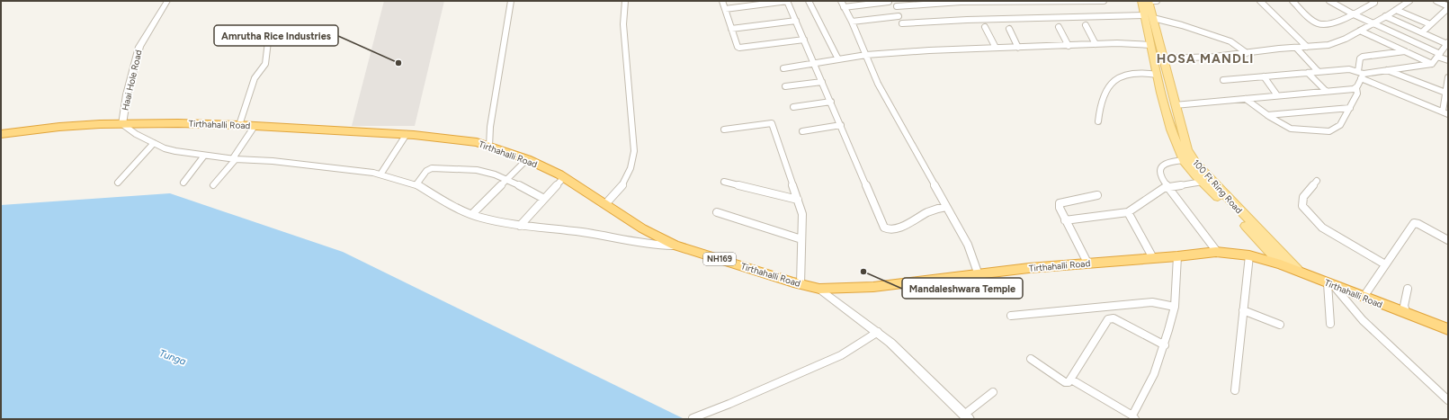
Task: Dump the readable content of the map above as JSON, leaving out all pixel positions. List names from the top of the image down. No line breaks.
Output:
{"streets":{"highway":["Tirthahalli Road","NH169"],"main road":["100 Ft Ring Road"],"street":["Haai Hole Road"]},"crossings":[["Haai Hole Road","Tirthahalli Road"],["Tirthahalli Road","100 Ft Ring Road"]],"districts":["HOSA MANDLI"],"water":["Tunga"],"places":["Amrutha Rice Industries","Mandaleshwara Temple"]}
